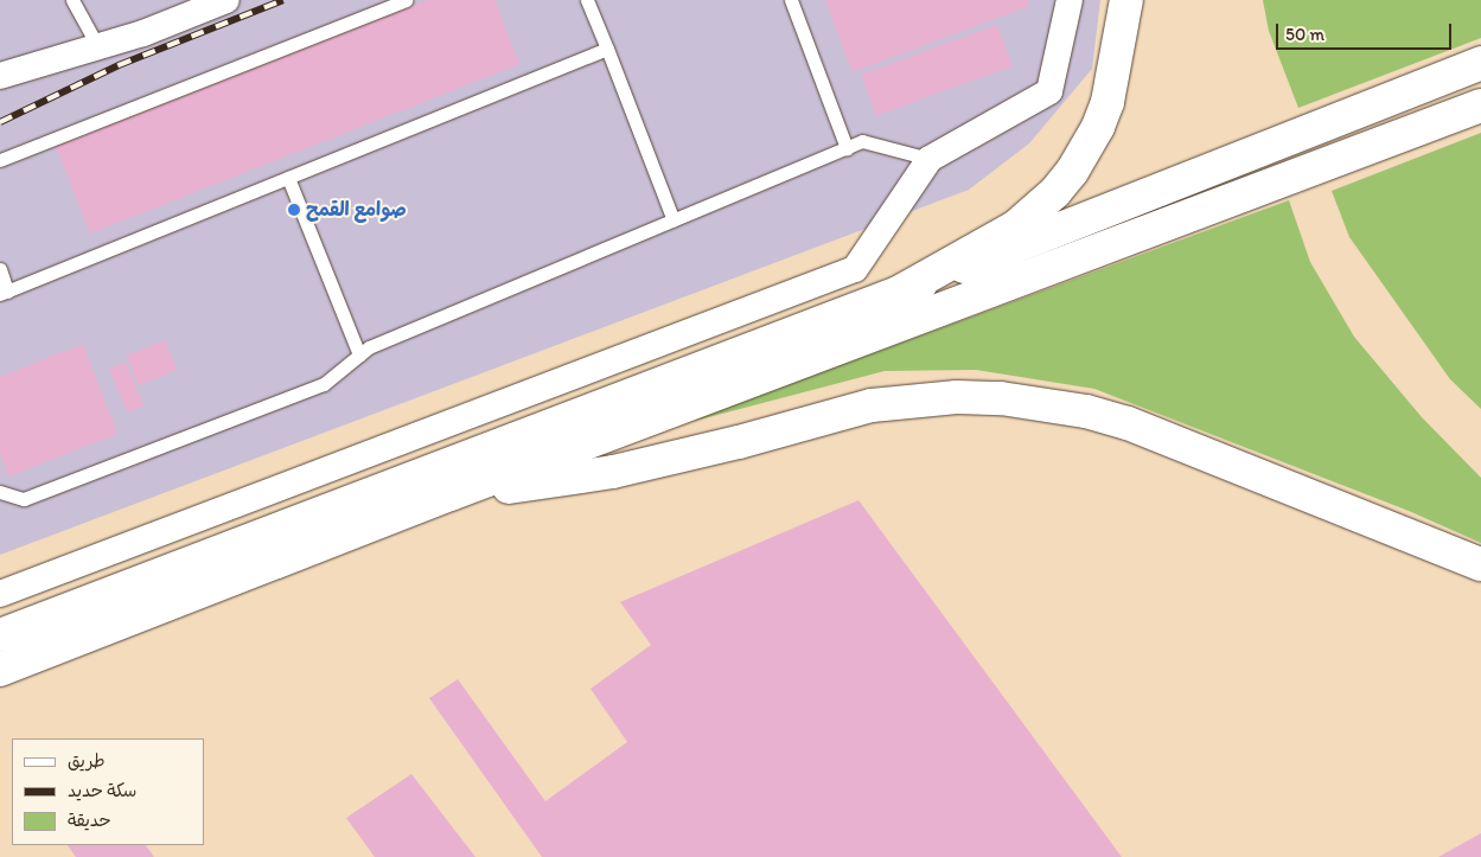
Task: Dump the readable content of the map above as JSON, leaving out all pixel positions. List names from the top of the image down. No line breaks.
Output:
{"places":["صوامع القمح"],"legend":["طريق","سكة حديد","حديقة"],"scale_bar":"50 m"}
